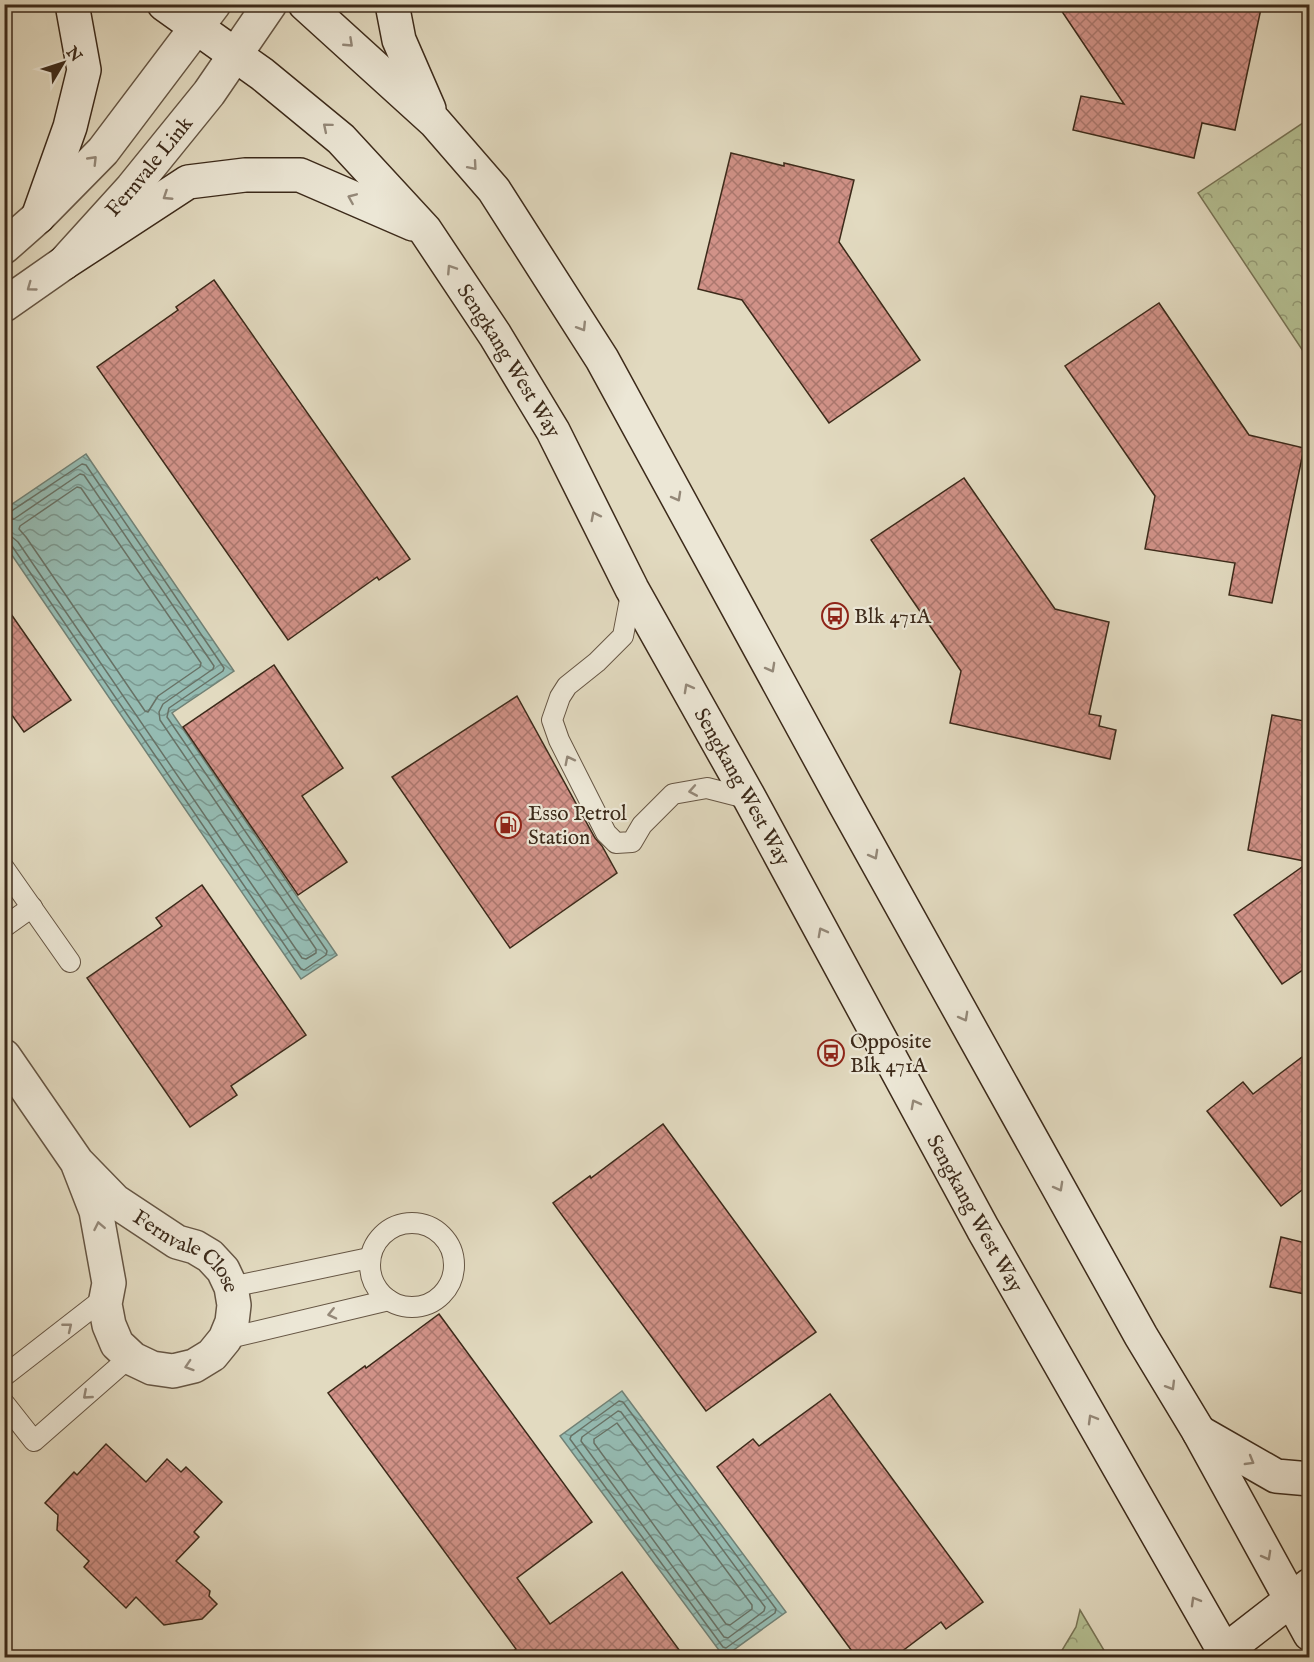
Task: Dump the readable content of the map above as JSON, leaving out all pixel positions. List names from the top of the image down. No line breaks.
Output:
{"streets":{"main road":["Fernvale Link","Sengkang West Way","Fernvale Close"]},"crossings":[["Fernvale Link","Sengkang West Way"]],"places":{"bus stop":["Blk 471A","Opposite Blk 471A"],"fuel station":["Esso Petrol Station"]},"north":"top right"}
